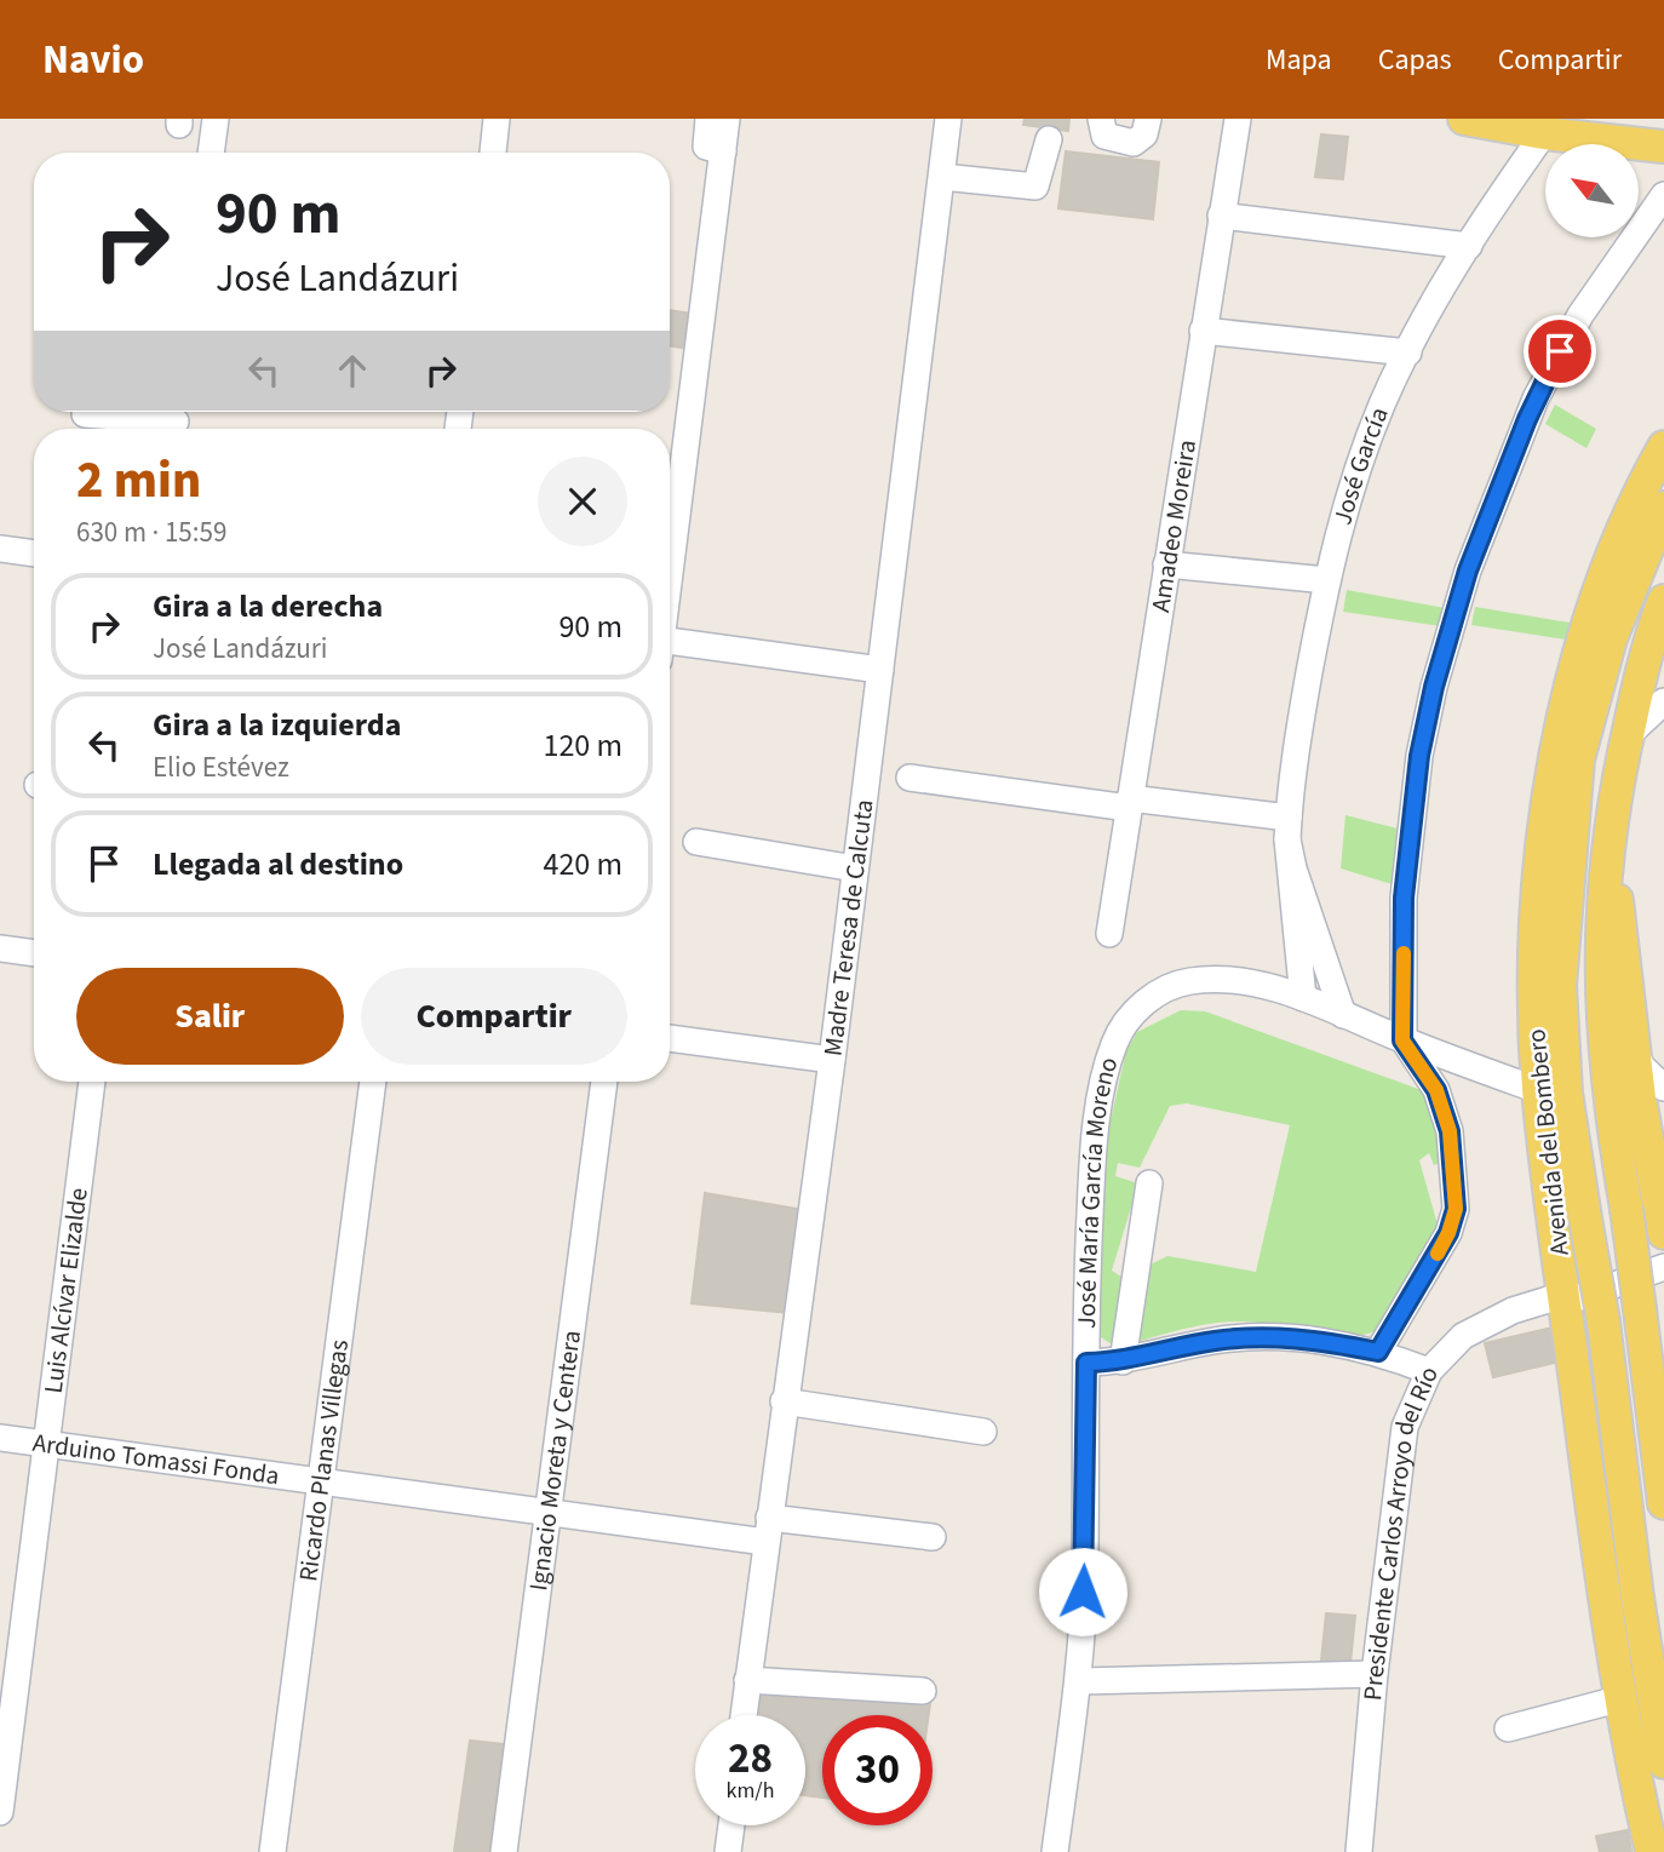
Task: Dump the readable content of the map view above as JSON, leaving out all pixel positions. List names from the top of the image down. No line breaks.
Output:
{"streets":{"main road":["Avenida del Bombero"],"street":["José García","Amadeo Moreira","Madre Teresa de Calcuta","José María García Moreno","Luis Alcívar Elizalde","Arduino Tomassi Fonda","Ricardo Planas Villegas","Ignacio Moreta y Centera","Presidente Carlos Arroyo del Río"]},"crossings":[["José García","José María García Moreno"],["Madre Teresa de Calcuta","Arduino Tomassi Fonda"],["Avenida del Bombero","Presidente Carlos Arroyo del Río"],["Luis Alcívar Elizalde","Arduino Tomassi Fonda"],["Arduino Tomassi Fonda","Ricardo Planas Villegas"],["Arduino Tomassi Fonda","Ignacio Moreta y Centera"]],"north":"top left","page":{"header":"Navio","nav":["Mapa","Capas","Compartir"],"turn":["90 m","José Landázuri"],"heading":["2 min","630 m · 15:59"],"list":[{"name":"Gira a la derecha","note":"José Landázuri","value":"90 m"},{"name":"Gira a la izquierda","note":"Elio Estévez","value":"120 m"},{"name":"Llegada al destino","value":"420 m"}],"buttons":["Salir","Compartir"],"speed":"28 km/h","limit":"30"}}
